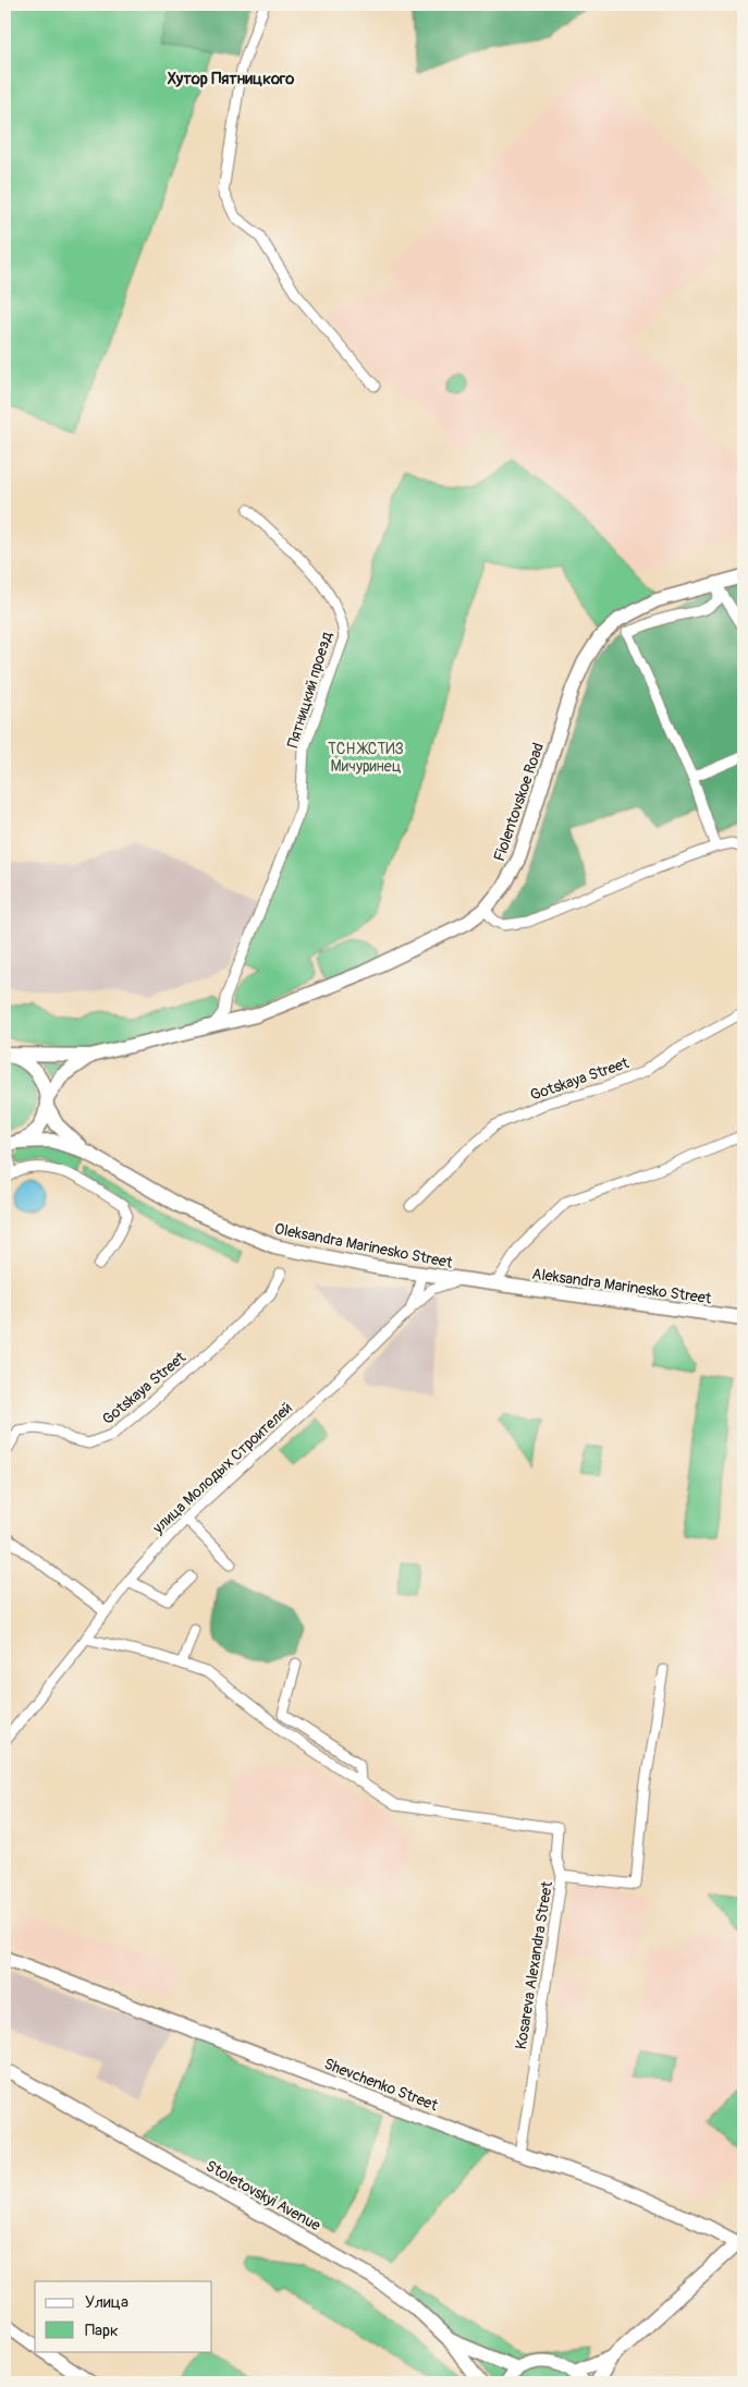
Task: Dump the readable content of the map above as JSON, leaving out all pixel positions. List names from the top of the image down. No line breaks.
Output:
{"streets":{"main road":["Fiolentovskoe Road","Oleksandra Marinesko Street","Aleksandra Marinesko Street","Shevchenko Street","Stoletovskyi Avenue"],"street":["Пятницкий проезд","Gotskaya Street","улица Молодых Строителей","Kosareva Alexandra Street"]},"crossings":[["Пятницкий проезд","Fiolentovskoe Road"],["Fiolentovskoe Road","Oleksandra Marinesko Street"],["Oleksandra Marinesko Street","Aleksandra Marinesko Street"],["Oleksandra Marinesko Street","улица Молодых Строителей"],["Kosareva Alexandra Street","Shevchenko Street"]],"districts":["Хутор Пятницкого"],"parks":["ТСН ЖСТИЗ Мичуринец"],"legend":["Улица","Парк"]}
